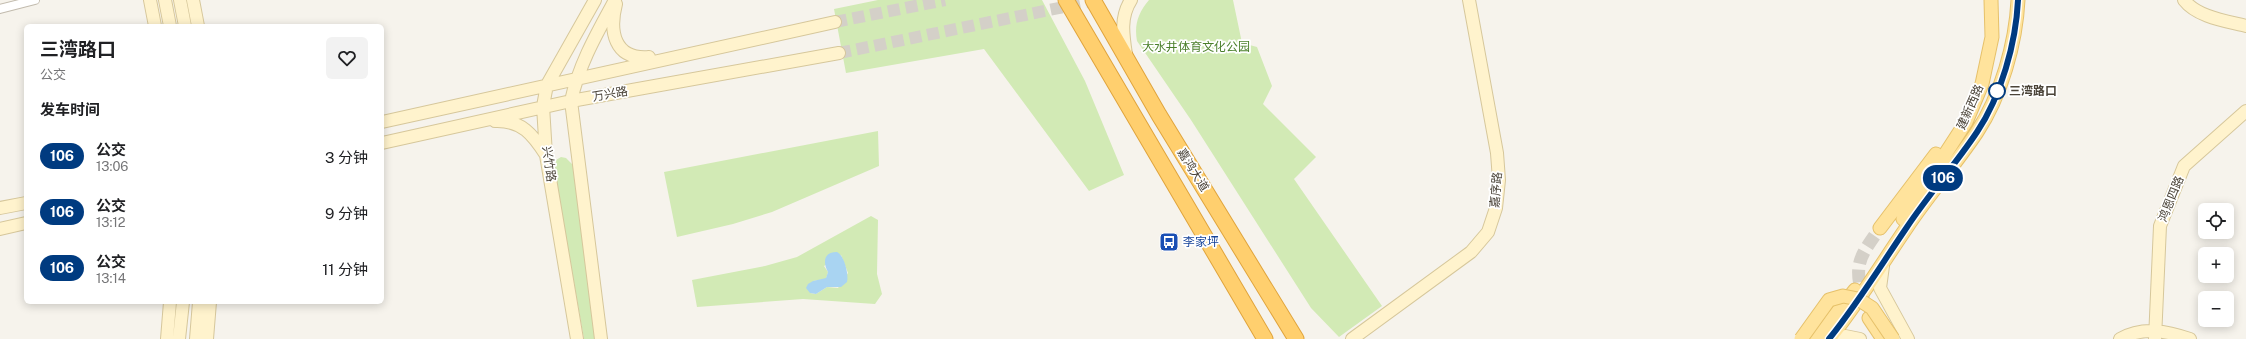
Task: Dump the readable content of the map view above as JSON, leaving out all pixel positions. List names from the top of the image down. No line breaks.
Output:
{"streets":{"highway":["嘉鸿大道"],"main road":["建新西路"],"street":["万兴路","兴竹路","嘉序路","鸿恩四路"]},"crossings":[["万兴路","兴竹路"]],"parks":["大水井体育文化公园"],"places":{"other":["三湾路口"],"bus stop":["李家坪"]},"lines":["bus line 106"],"page":{"on_map":"106","heading":[["三湾路口","公交"],"发车时间"],"list":[{"mark":"106","name":"公交","note":"13:06","value":"3 分钟"},{"mark":"106","name":"公交","note":"13:12","value":"9 分钟"},{"mark":"106","name":"公交","note":"13:14","value":"11 分钟"}],"map_buttons":["+","−"]}}
